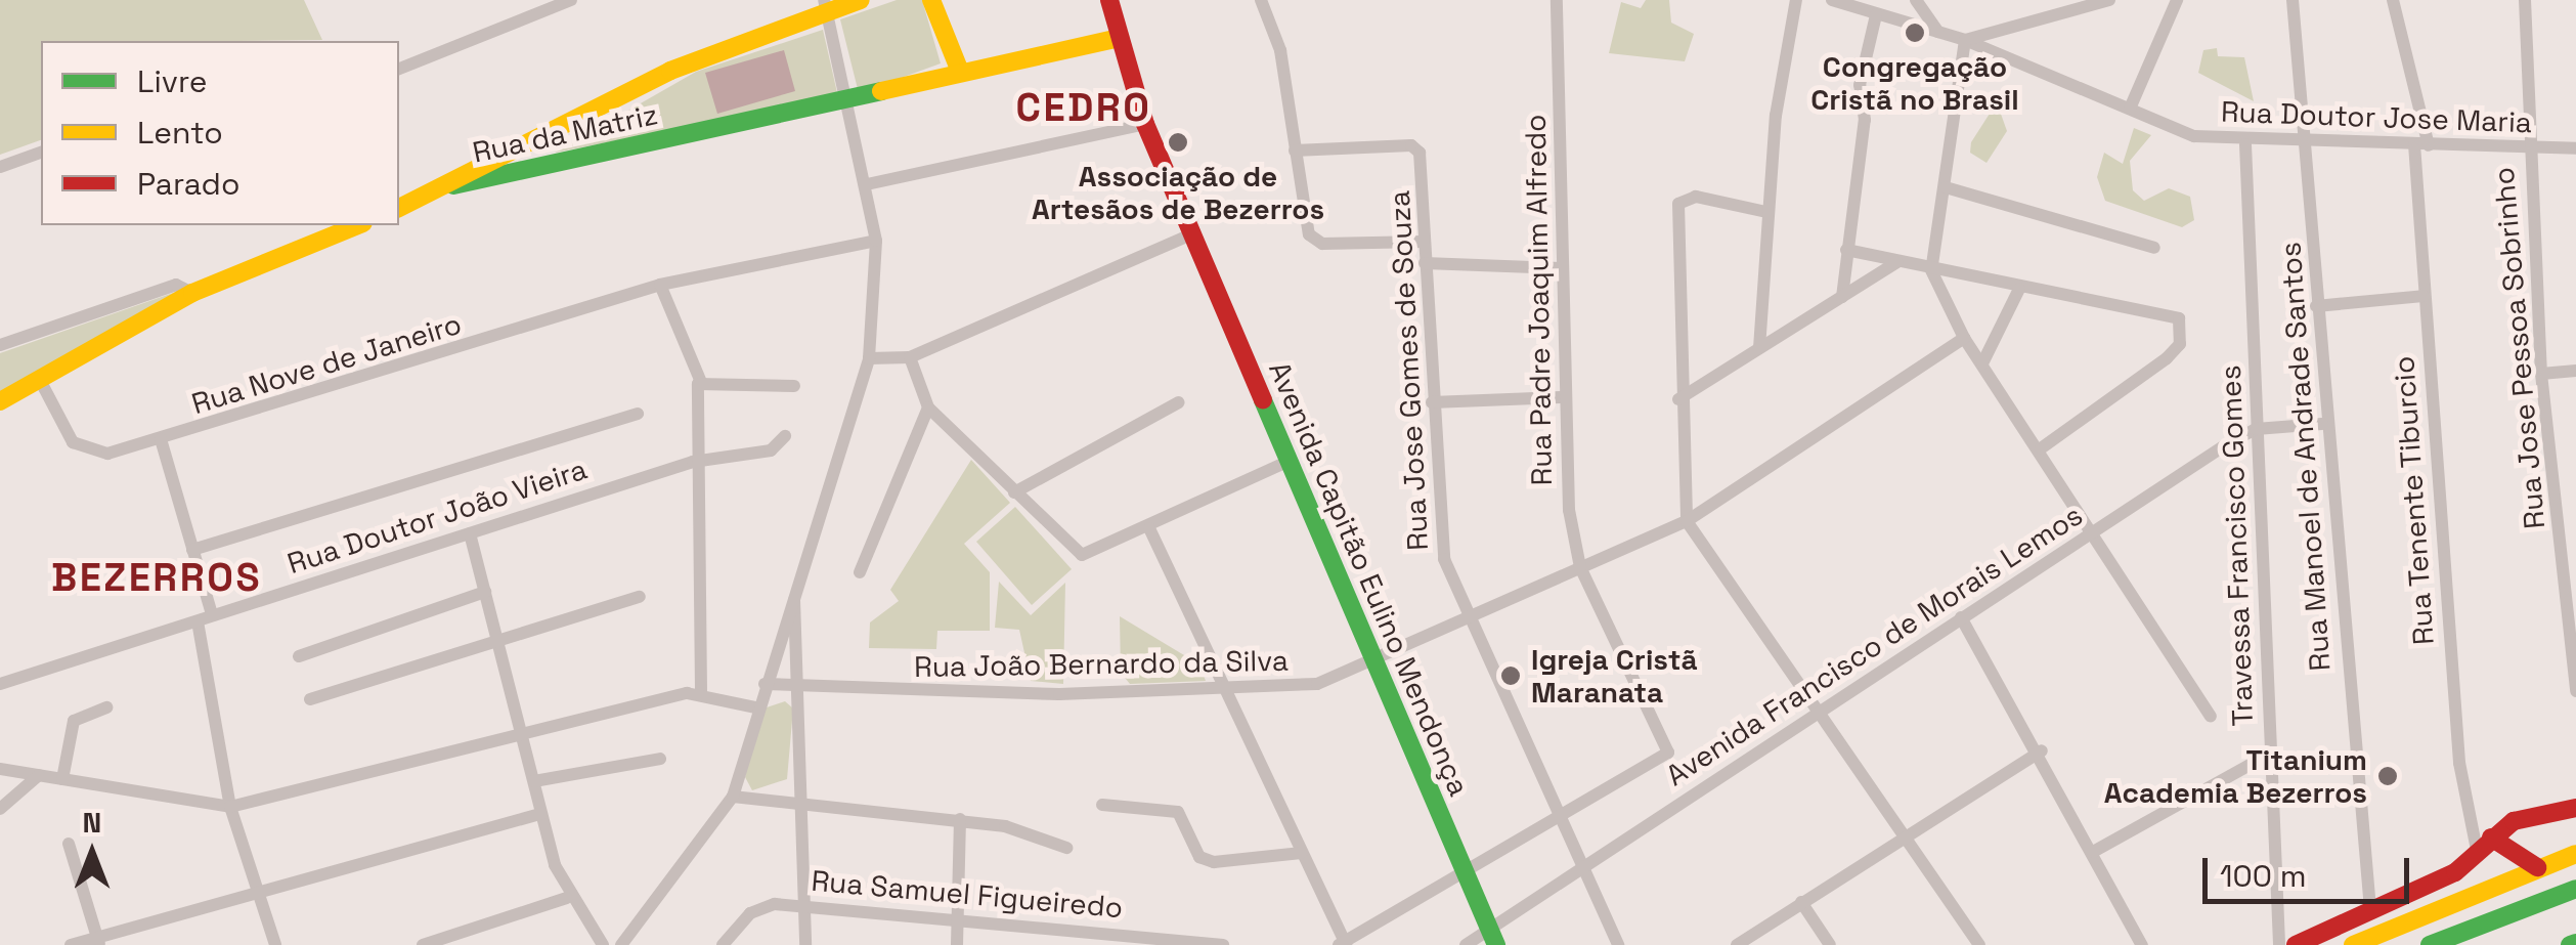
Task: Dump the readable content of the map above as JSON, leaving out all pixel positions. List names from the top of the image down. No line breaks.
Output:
{"streets":{"main road":["Rua da Matriz","Avenida Capitão Eulino Mendonça"],"street":["Rua Doutor Jose Maria","Rua Padre Joaquim Alfredo","Rua Jose Pessoa Sobrinho","Rua Nove de Janeiro","Rua Jose Gomes de Souza","Rua Manoel de Andrade Santos","Rua Tenente Tiburcio","Rua Doutor João Vieira","Travessa Francisco Gomes","Avenida Francisco de Morais Lemos","Rua João Bernardo da Silva","Rua Samuel Figueiredo"]},"crossings":[["Rua Doutor Jose Maria","Rua Jose Pessoa Sobrinho"],["Rua Doutor Jose Maria","Rua Manoel de Andrade Santos"],["Rua Doutor Jose Maria","Rua Tenente Tiburcio"],["Rua Doutor Jose Maria","Travessa Francisco Gomes"],["Rua da Matriz","Avenida Capitão Eulino Mendonça"],["Rua Padre Joaquim Alfredo","Rua Jose Gomes de Souza"],["Rua Padre Joaquim Alfredo","Rua João Bernardo da Silva"],["Rua Jose Gomes de Souza","Avenida Francisco de Morais Lemos"],["Rua Jose Gomes de Souza","Rua João Bernardo da Silva"],["Rua Manoel de Andrade Santos","Avenida Francisco de Morais Lemos"],["Travessa Francisco Gomes","Avenida Francisco de Morais Lemos"],["Avenida Capitão Eulino Mendonça","Avenida Francisco de Morais Lemos"],["Avenida Capitão Eulino Mendonça","Rua João Bernardo da Silva"]],"districts":["CEDRO","BEZERROS"],"places":["Congregação Cristã no Brasil","Associação de Artesãos de Bezerros","Igreja Cristã Maranata","Titanium Academia Bezerros"],"legend":["Livre","Lento","Parado"],"scale_bar":"100 m","north":"top"}
